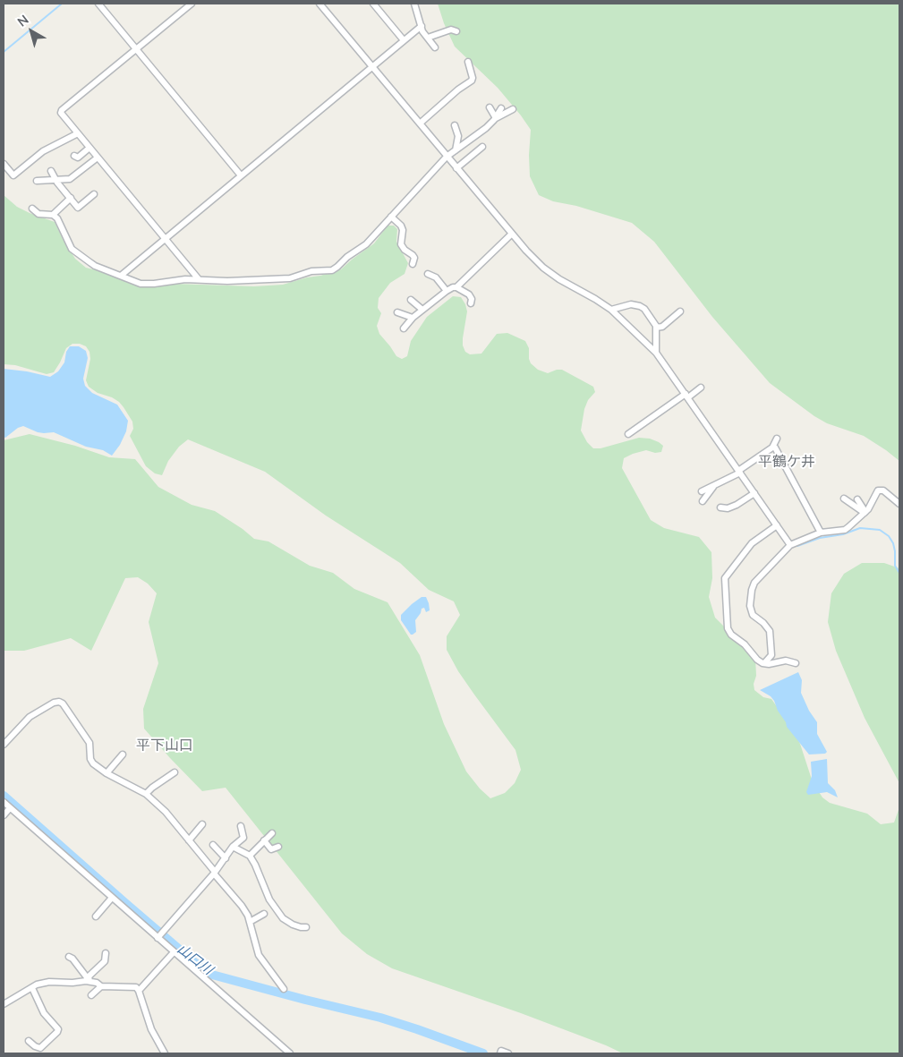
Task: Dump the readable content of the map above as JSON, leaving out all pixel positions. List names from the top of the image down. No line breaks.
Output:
{"districts":["平鶴ケ井","平下山口"],"water":["山口川"],"north":"top left"}
